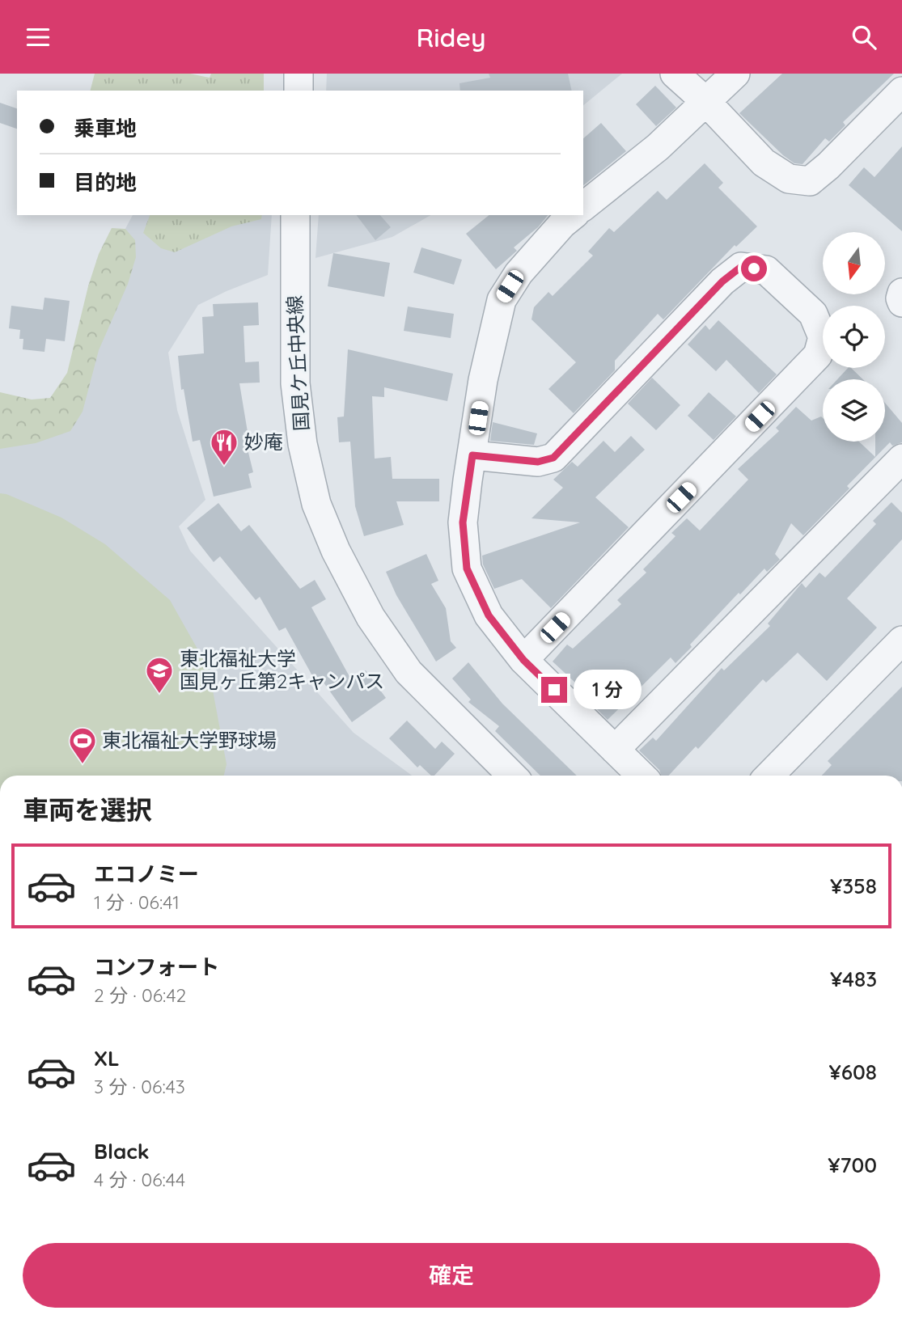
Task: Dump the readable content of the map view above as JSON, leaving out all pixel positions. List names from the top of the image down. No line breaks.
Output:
{"streets":{"street":["国見ケ丘中央線"]},"places":{"restaurant":["妙庵"],"school or university":["東北福祉大学 国見ヶ丘第2キャンパス"],"sports":["東北福祉大学野球場"]},"north":"bottom","page":{"header":"Ridey","banner":["乗車地","目的地"],"bubble":"1 分","heading":"車両を選択","list":[{"name":"エコノミー","note":"1 分 · 06:41","value":"¥358"},{"name":"コンフォート","note":"2 分 · 06:42","value":"¥483"},{"name":"XL","note":"3 分 · 06:43","value":"¥608"},{"name":"Black","note":"4 分 · 06:44","value":"¥700"}],"buttons":"確定"}}
